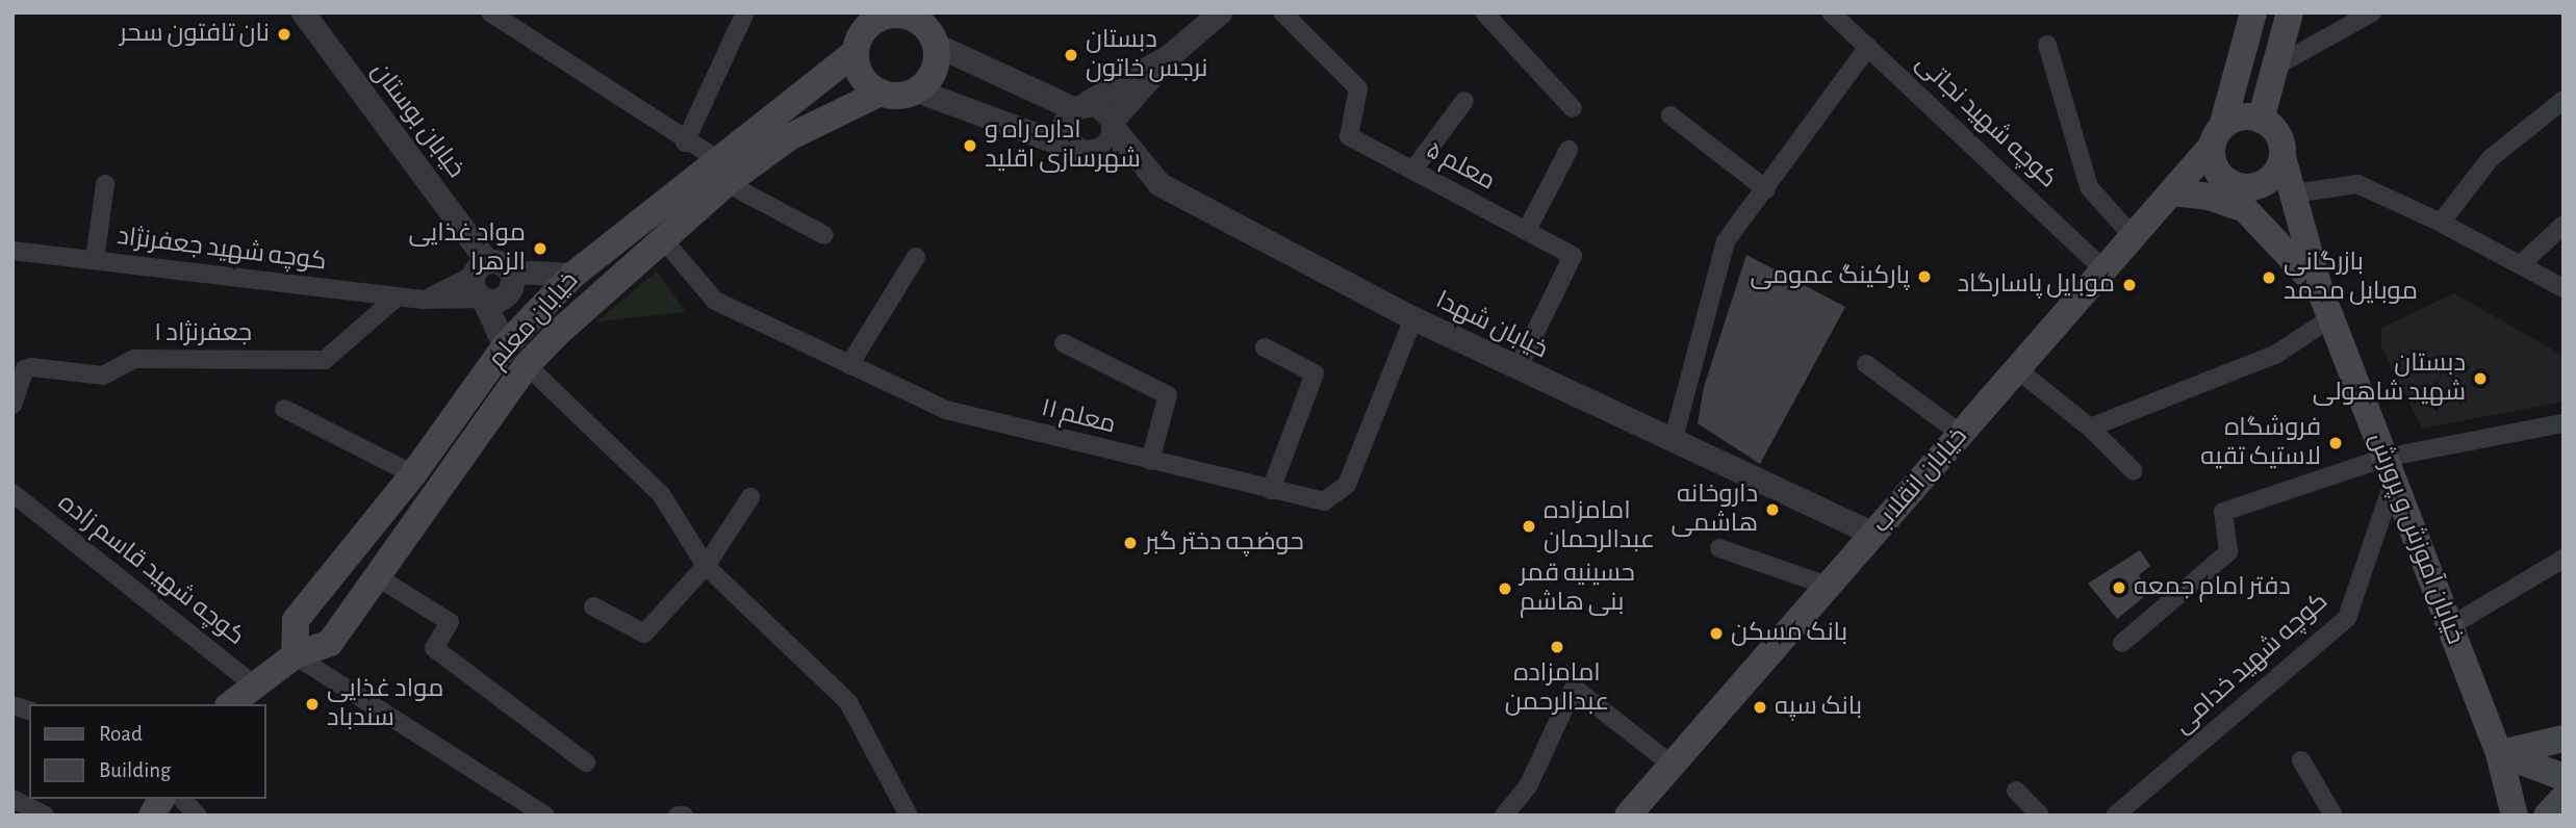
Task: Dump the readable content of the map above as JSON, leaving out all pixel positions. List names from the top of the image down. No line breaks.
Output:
{"streets":{"main road":["خیابان معلم","خیابان انقلاب","خیابان آموزش و پرورش"],"street":["خیابان بوستان","کوچه شهید نجاتی","معلم ۵","کوچه شهید جعفرنژاد","خیابان شهدا","جعفرنژاد ۱","معلم ۱۱","کوچه شهید قاسم زاده","کوچه شهید خدامی"]},"crossings":[["خیابان بوستان","کوچه شهید جعفرنژاد"],["کوچه شهید نجاتی","خیابان انقلاب"],["معلم ۵","خیابان شهدا"],["کوچه شهید جعفرنژاد","جعفرنژاد ۱"],["خیابان معلم","معلم ۱۱"],["خیابان معلم","کوچه شهید قاسم زاده"],["خیابان شهدا","معلم ۱۱"],["خیابان شهدا","خیابان انقلاب"],["خیابان انقلاب","خیابان آموزش و پرورش"],["خیابان آموزش و پرورش","کوچه شهید خدامی"]],"places":["نان تافتون سحر","دبستان نرجس خاتون","اداره راه و شهرسازی اقلید","مواد غذایی الزهرا","پارکینگ عمومی","بازرگانی موبایل محمد","موبایل پاسارگاد","دبستان شهید شاهولی","فروشگاه لاستیک تقیه","داروخانه هاشمی","امامزاده عبدالرحمان","حوضچه دختر گبر","دفتر امام جمعه","حسینیه قمر بنی هاشم","بانک مسکن","امامزاده عبدالرحمن","مواد غذایی سندباد","بانک سپه"],"legend":["Road","Building"]}
